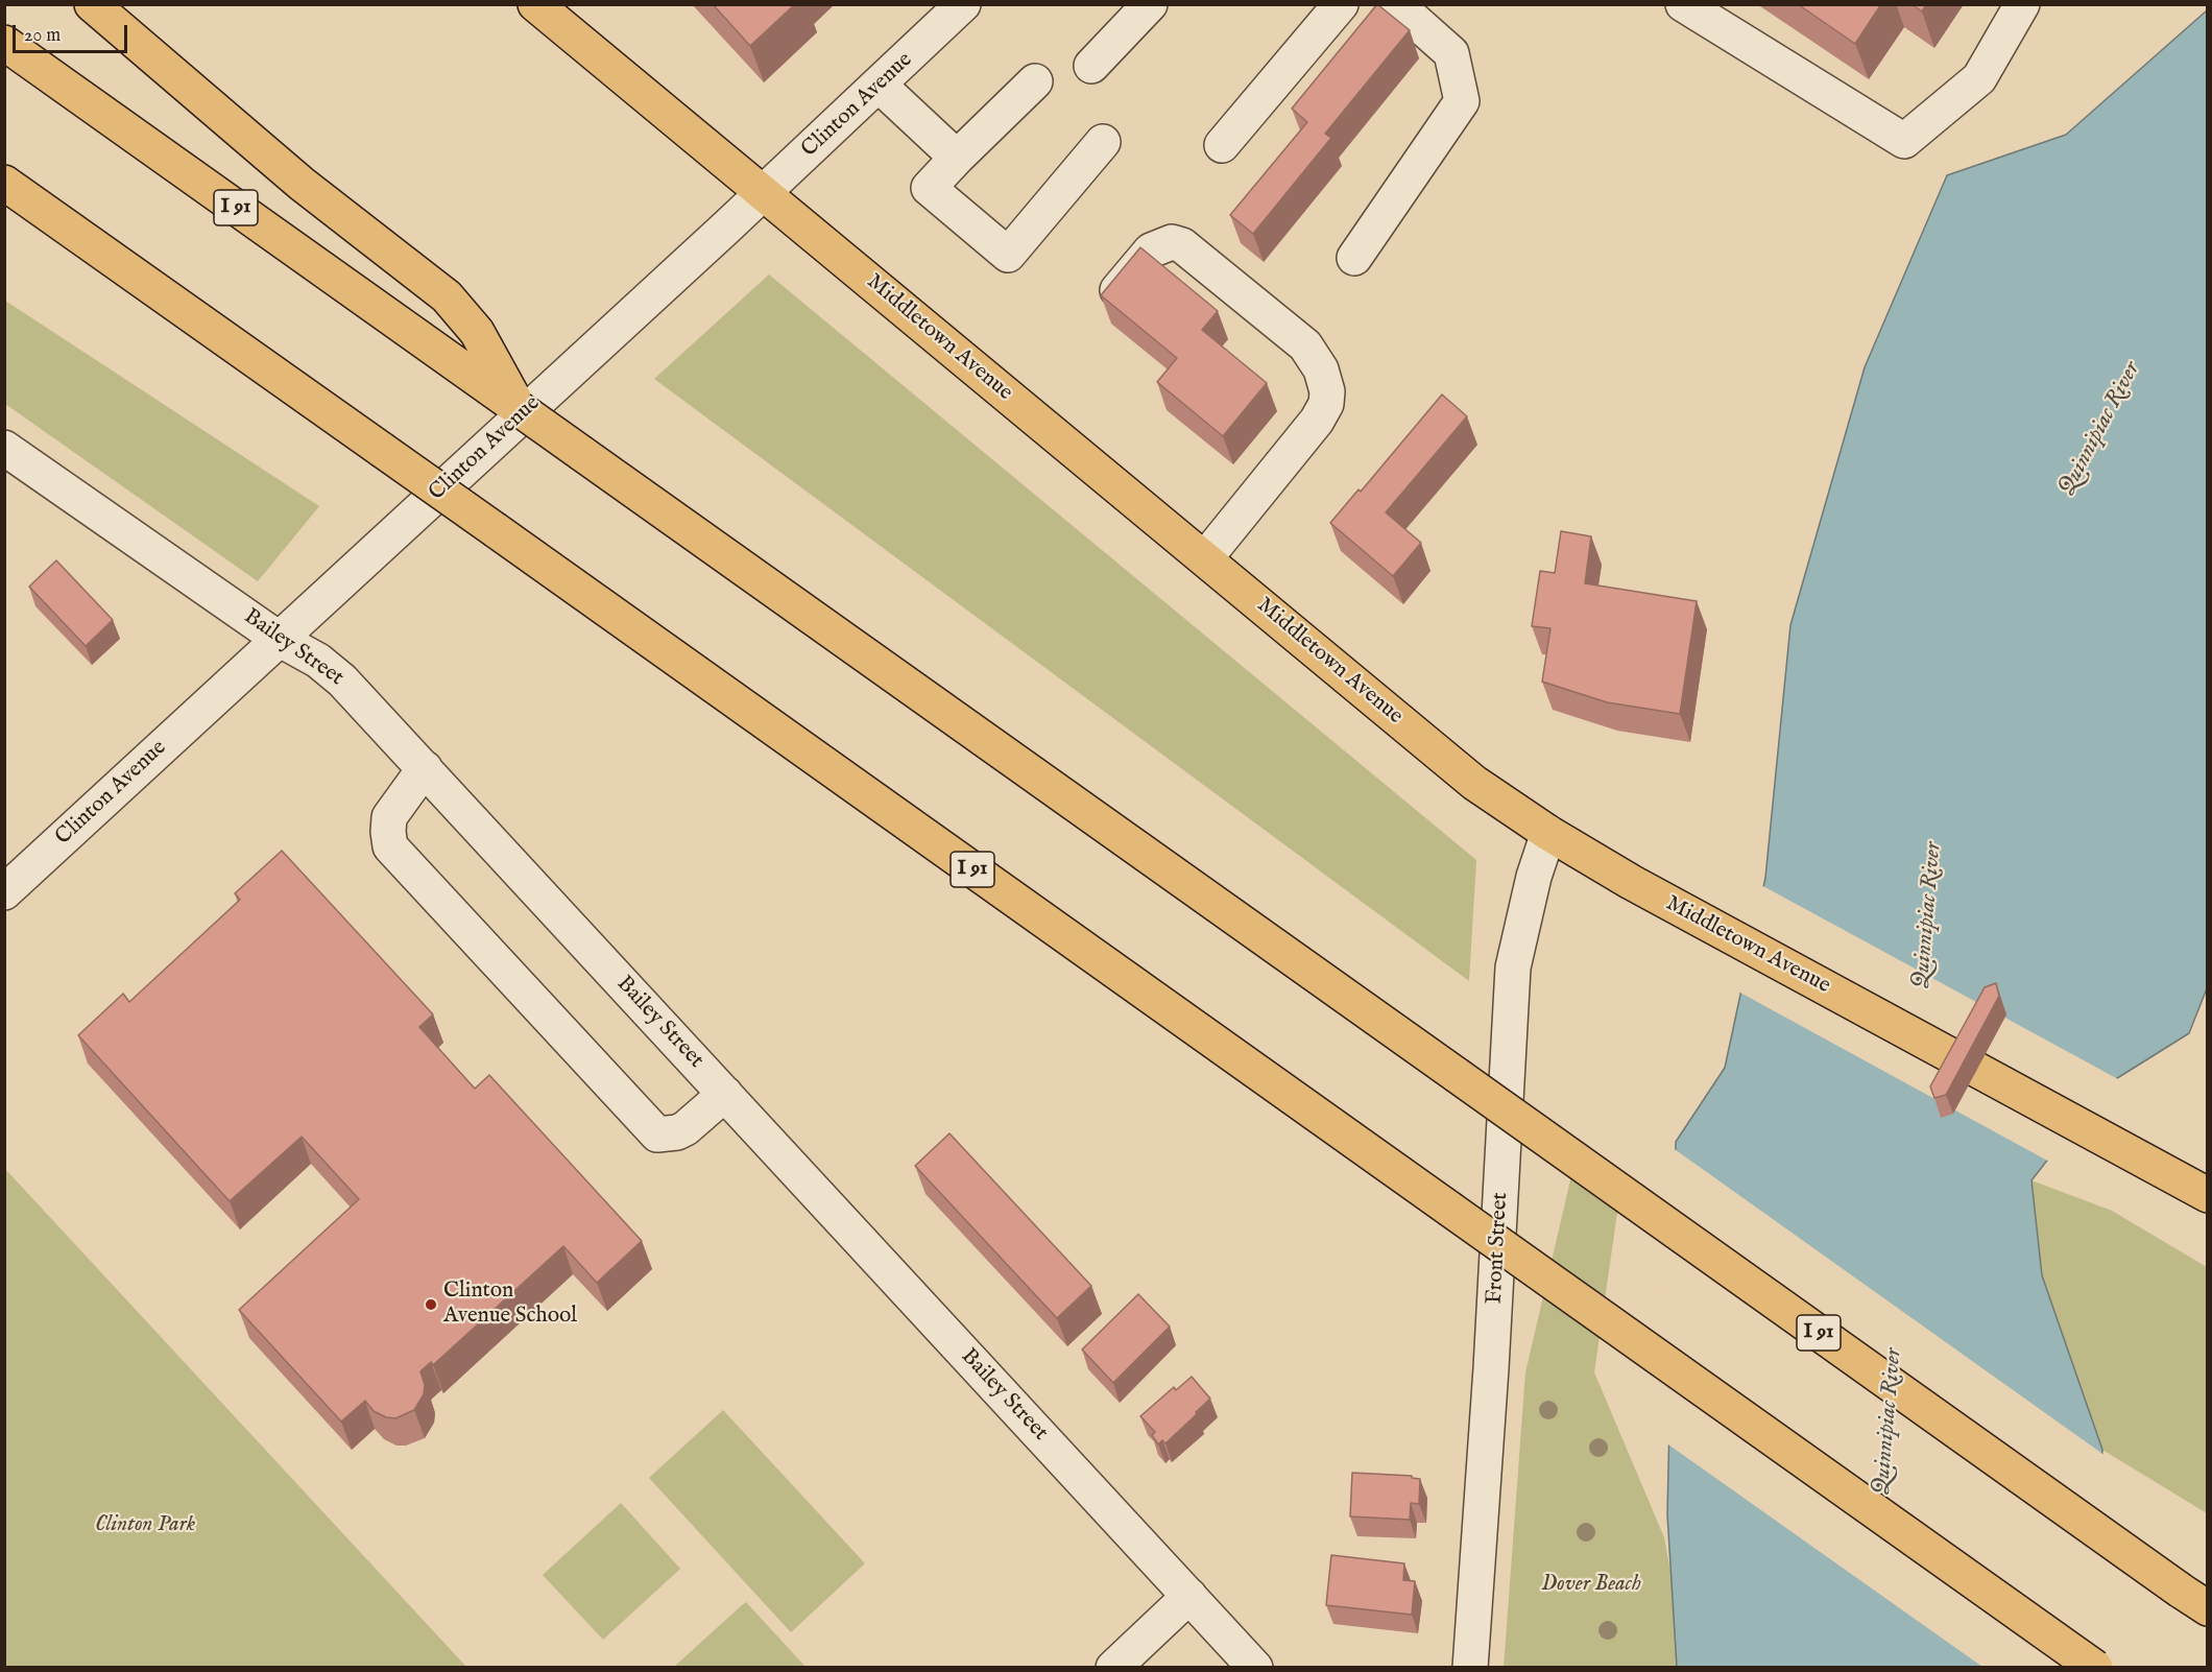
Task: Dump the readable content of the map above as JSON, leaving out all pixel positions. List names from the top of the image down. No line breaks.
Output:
{"streets":{"main road":["I 91","Middletown Avenue"],"street":["Clinton Avenue","Bailey Street","Front Street"]},"crossings":[["Clinton Avenue","Middletown Avenue"],["Clinton Avenue","Bailey Street"],["Middletown Avenue","Front Street"]],"water":["Quinnipiac River"],"parks":["Clinton Park","Dover Beach"],"places":["Clinton Avenue School"],"scale_bar":"20 m"}
